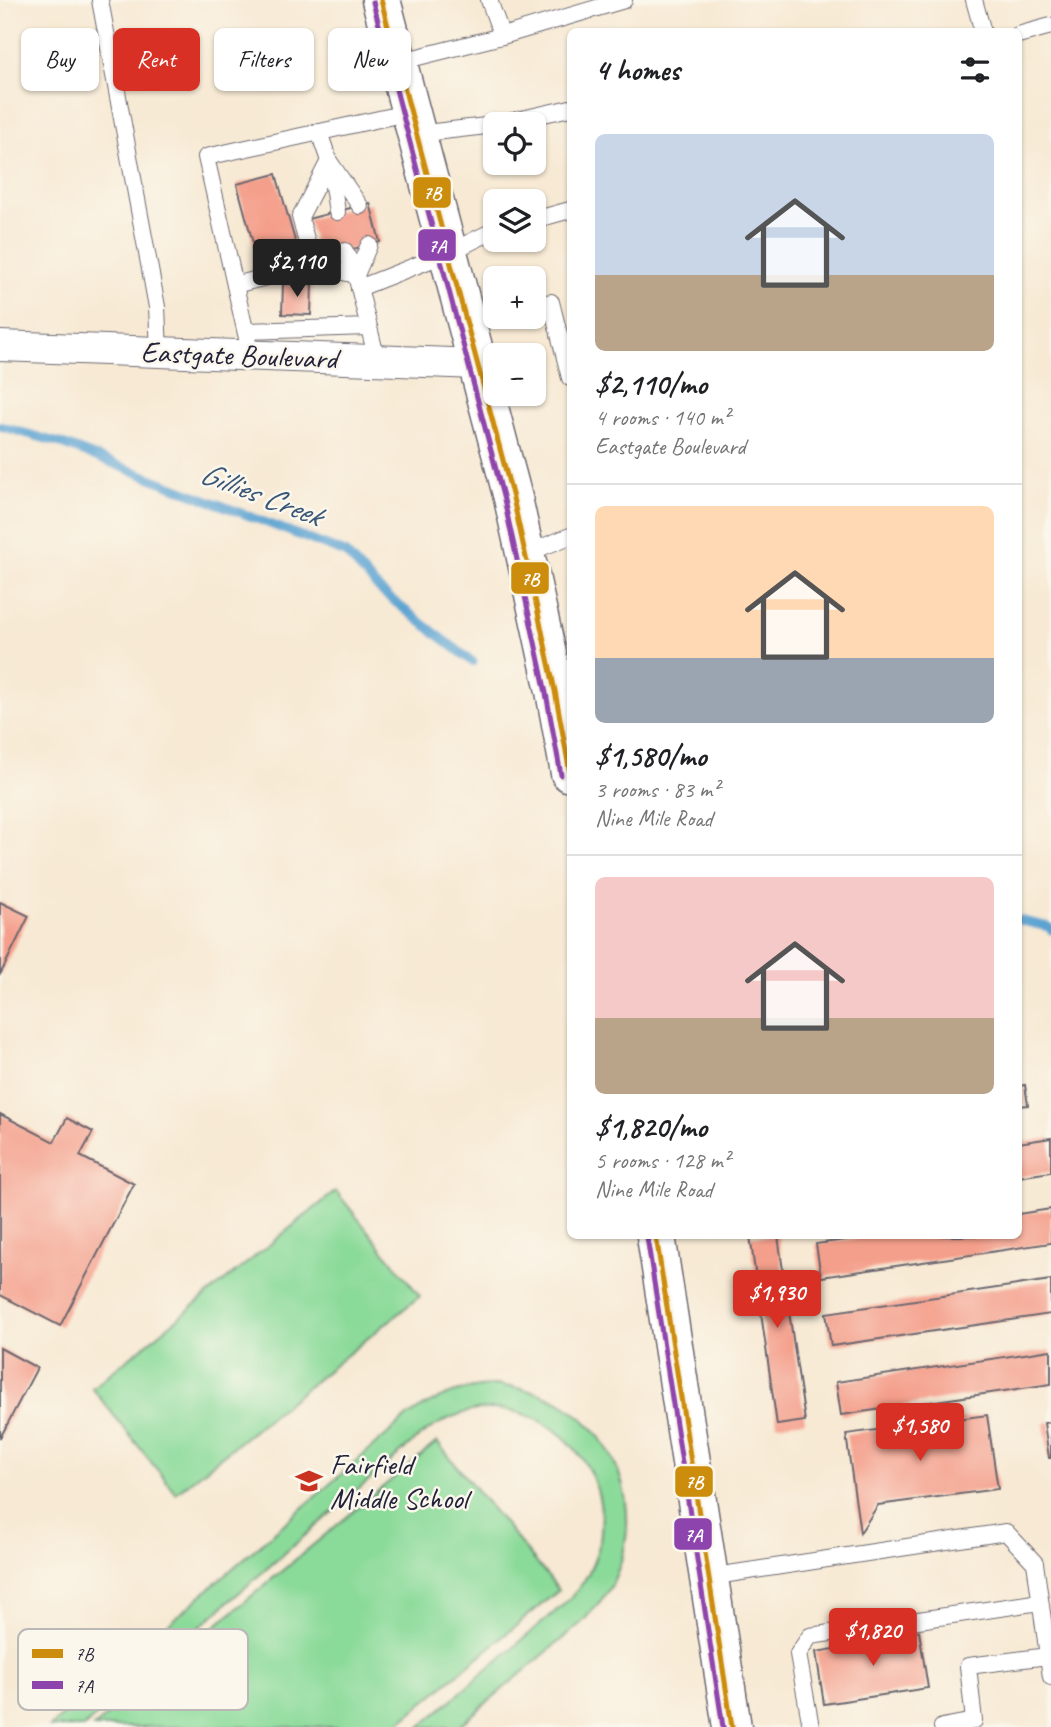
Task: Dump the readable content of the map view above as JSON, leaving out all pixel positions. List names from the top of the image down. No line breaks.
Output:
{"streets":{"street":["Eastgate Boulevard"]},"water":["Gillies Creek"],"places":{"school or university":["Fairfield Middle School"]},"lines":["transit line 7B","transit line 7A"],"legend":["7B","7A"],"page":{"chip":["Buy","Rent","Filters","New"],"heading":"4 homes","map_buttons":["+","−"],"list":[{"name":"$2,110/mo","note":"4 rooms · 140 m² · Eastgate Boulevard"},{"name":"$1,580/mo","note":"3 rooms · 83 m² · Nine Mile Road"},{"name":"$1,820/mo","note":"5 rooms · 128 m² · Nine Mile Road"}],"price":["$2,110","$1,930","$1,580","$1,820"]}}
